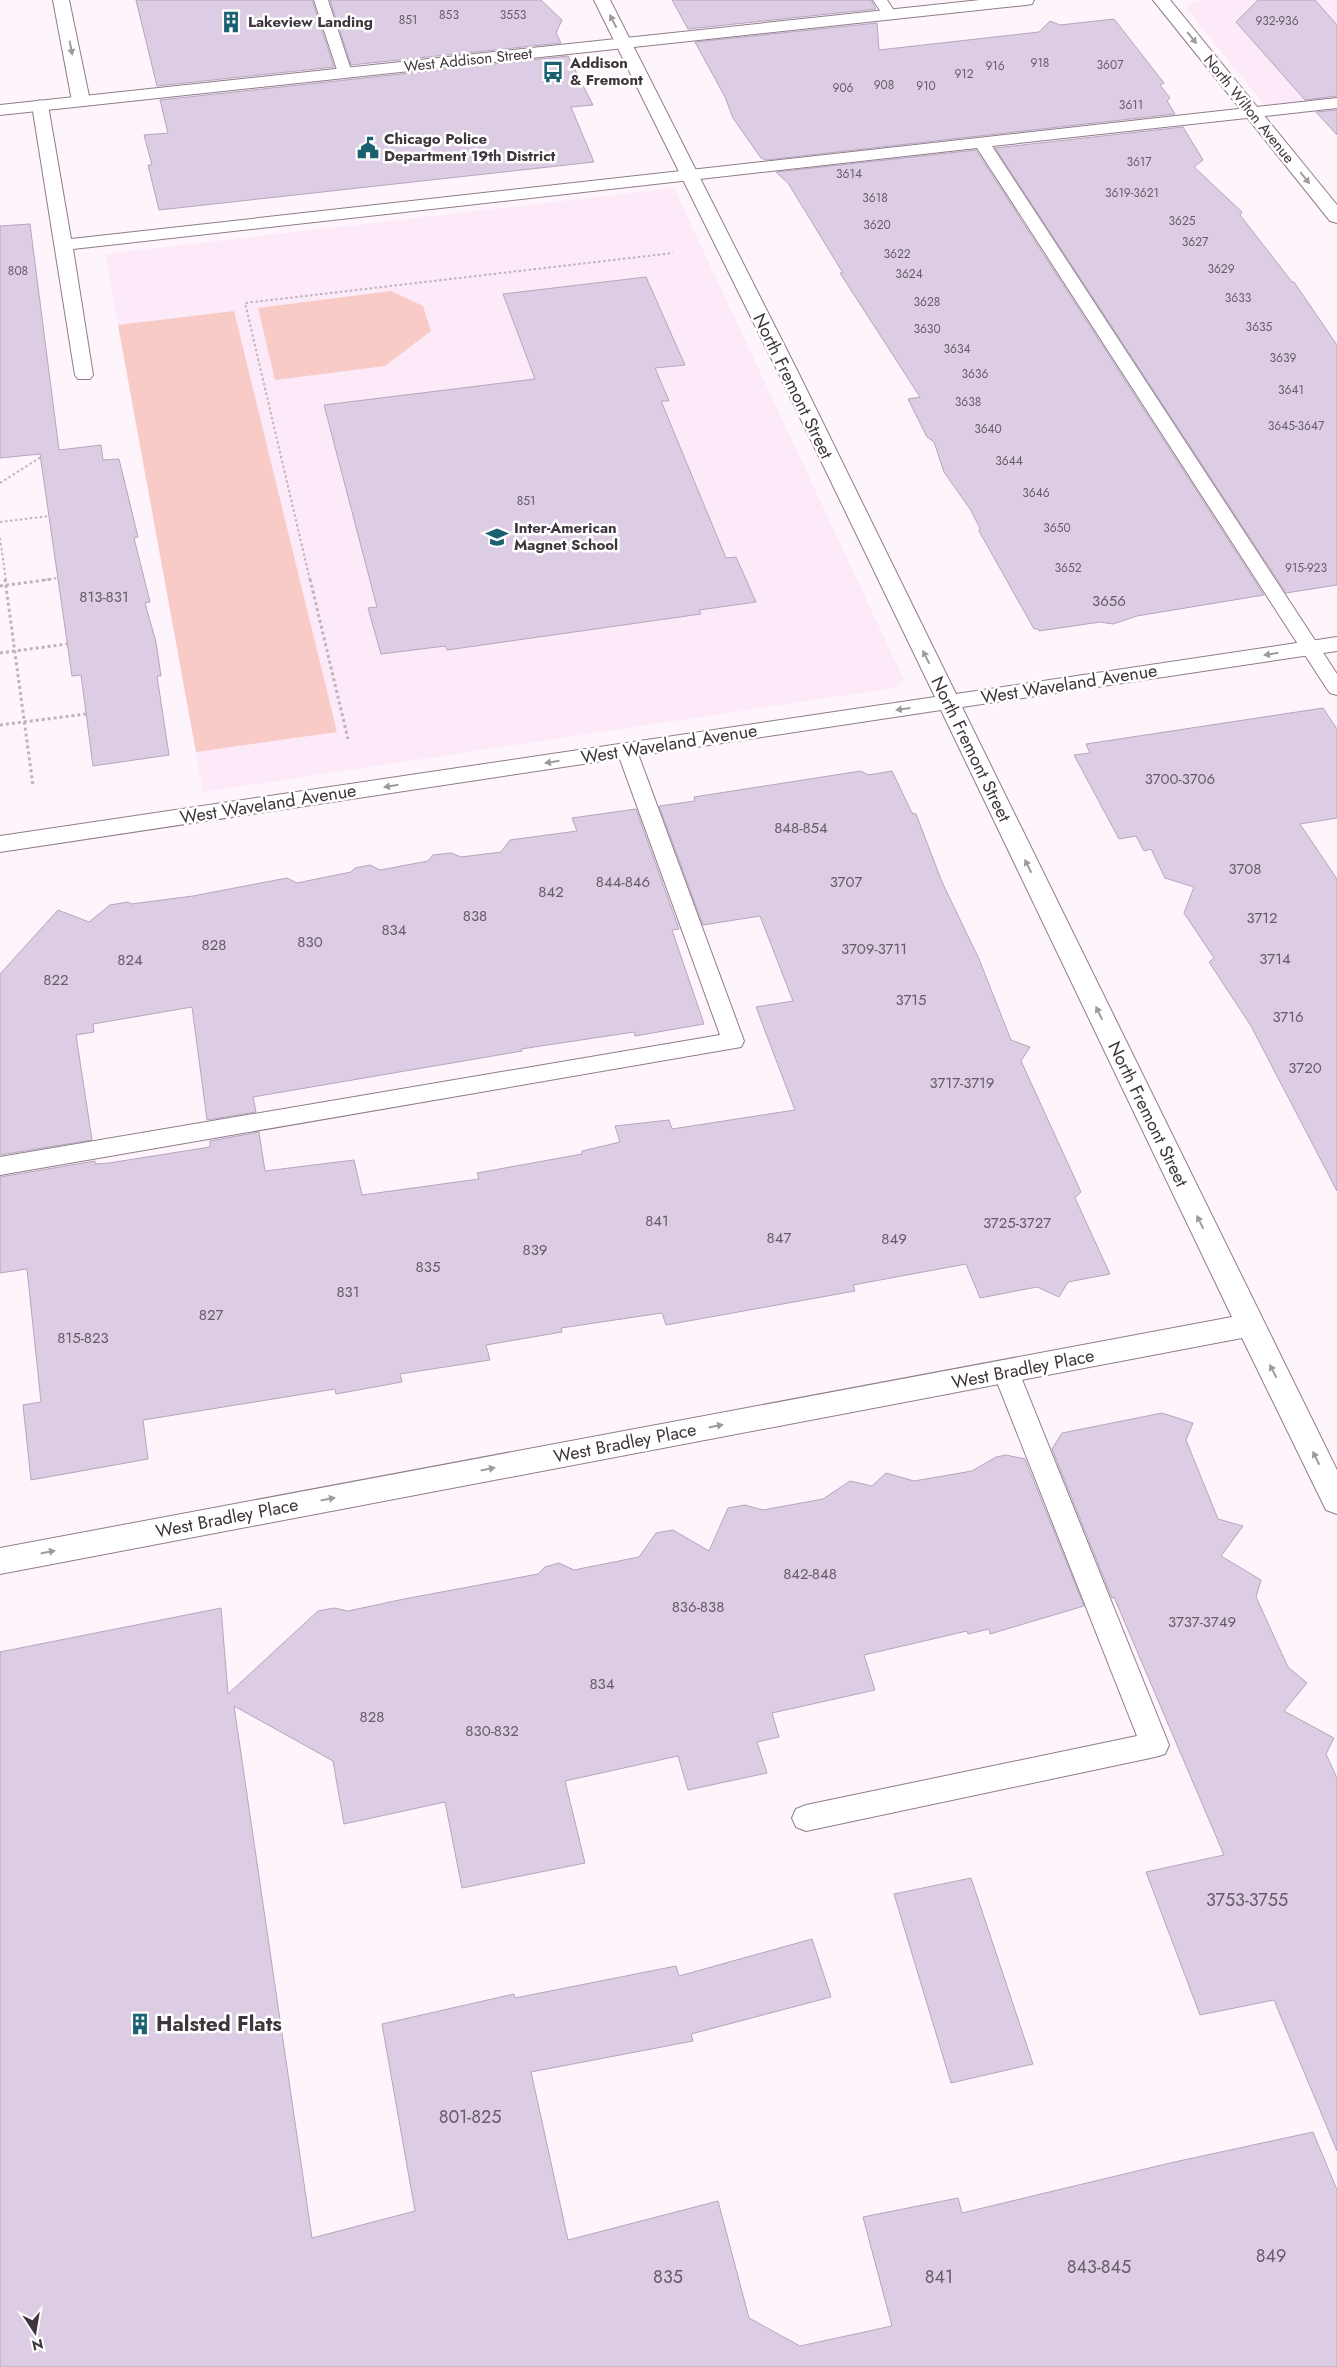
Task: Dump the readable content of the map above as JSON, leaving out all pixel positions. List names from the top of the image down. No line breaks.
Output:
{"streets":{"street":["West Addison Street","North Wilton Avenue","North Fremont Street","West Waveland Avenue","West Bradley Place"]},"crossings":[["West Addison Street","North Fremont Street"],["North Fremont Street","West Waveland Avenue"],["North Fremont Street","West Bradley Place"]],"one_way":["North Wilton Avenue","North Fremont Street","West Waveland Avenue","West Bradley Place"],"places":{"building":["Lakeview Landing","Halsted Flats"],"bus stop":["Addison & Fremont"],"public building":["Chicago Police Department 19th District"],"school or university":["Inter-American Magnet School"]},"house_numbers":["853","3553","851","932-936","918","3607","916","912","908","910","906","3611","3617","3614","3619-3621","3618","3625","3620","3627","3622","3629","808","3624","3633","3628","3635","3630","3634","3639","3636","3641","3638","3645-3647","3640","3644","3646","851","3650","3652","915-923","813-831","3656","3700-3706","848-854","3708","844-846","3707","842","838","3712","834","830","828","3709-3711","3714","824","822","3715","3716","3720","3717-3719","841","3725-3727","847","849","839","835","831","827","815-823","842-848","836-838","3737-3749","834","828","830-832","3753-3755","801-825","849","843-845","835","841"],"north":"bottom"}
